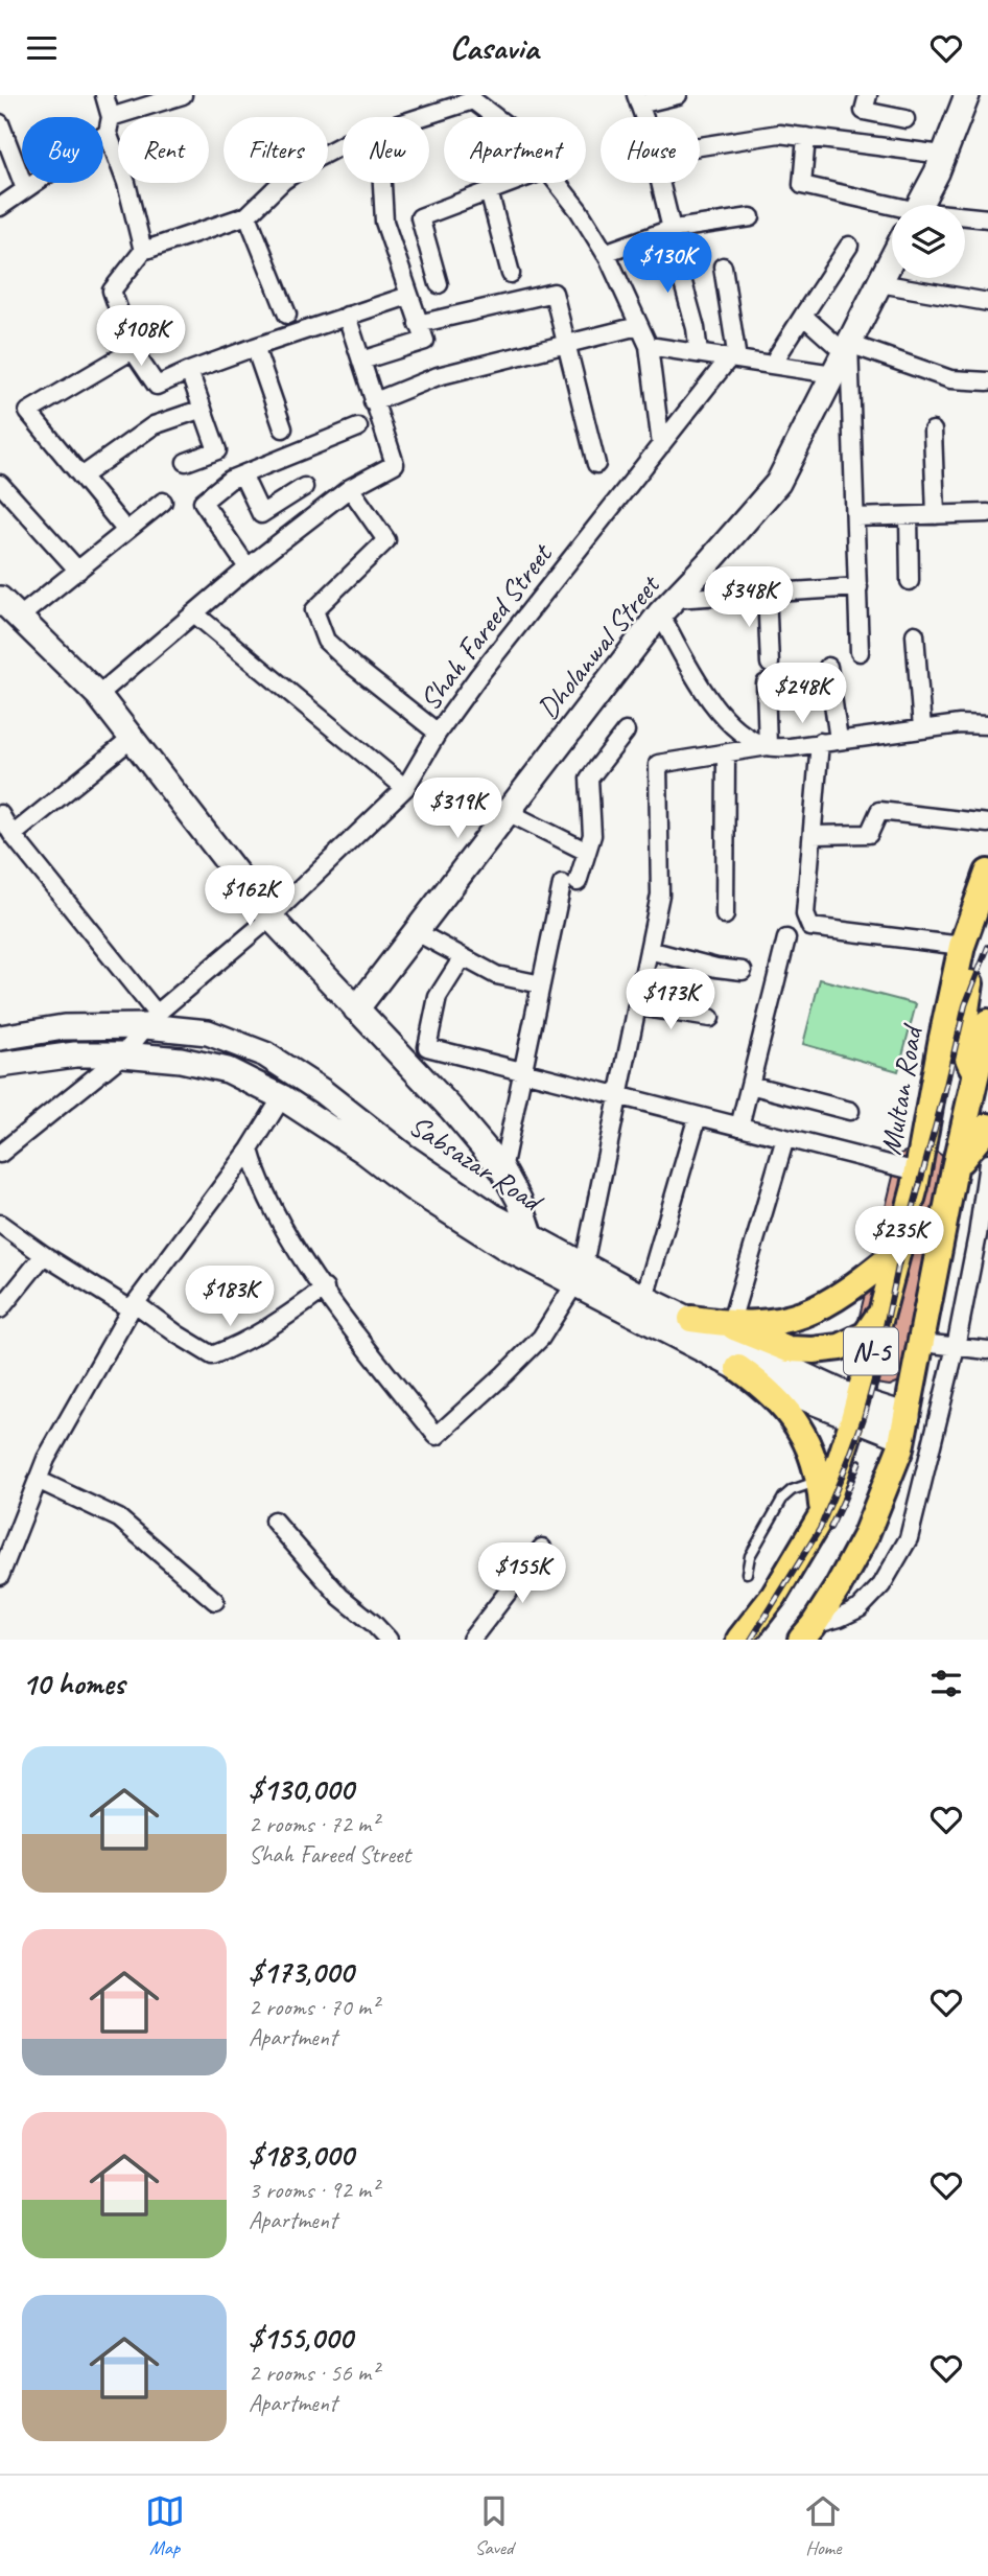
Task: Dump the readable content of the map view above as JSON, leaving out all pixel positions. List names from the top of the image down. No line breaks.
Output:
{"streets":{"main road":["Dholanwal Street","Multan Road","Sabsazar Road","N-5"],"street":["Shah Fareed Street"]},"crossings":[["Shah Fareed Street","Sabsazar Road"],["Multan Road","Sabsazar Road"],["Sabsazar Road","N-5"]],"page":{"header":"Casavia","chip":["Buy","Rent","Filters","New","Apartment","House"],"price":["$130K","$108K","$348K","$248K","$319K","$162K","$173K","$235K","$183K","$155K"],"heading":"10 homes","list":[{"name":"$130,000","note":"2 rooms · 72 m² · Shah Fareed Street"},{"name":"$173,000","note":"2 rooms · 70 m² · Apartment"},{"name":"$183,000","note":"3 rooms · 92 m² · Apartment"},{"name":"$155,000","note":"2 rooms · 56 m² · Apartment"}],"tabs":["Map","Saved","Home"]}}
